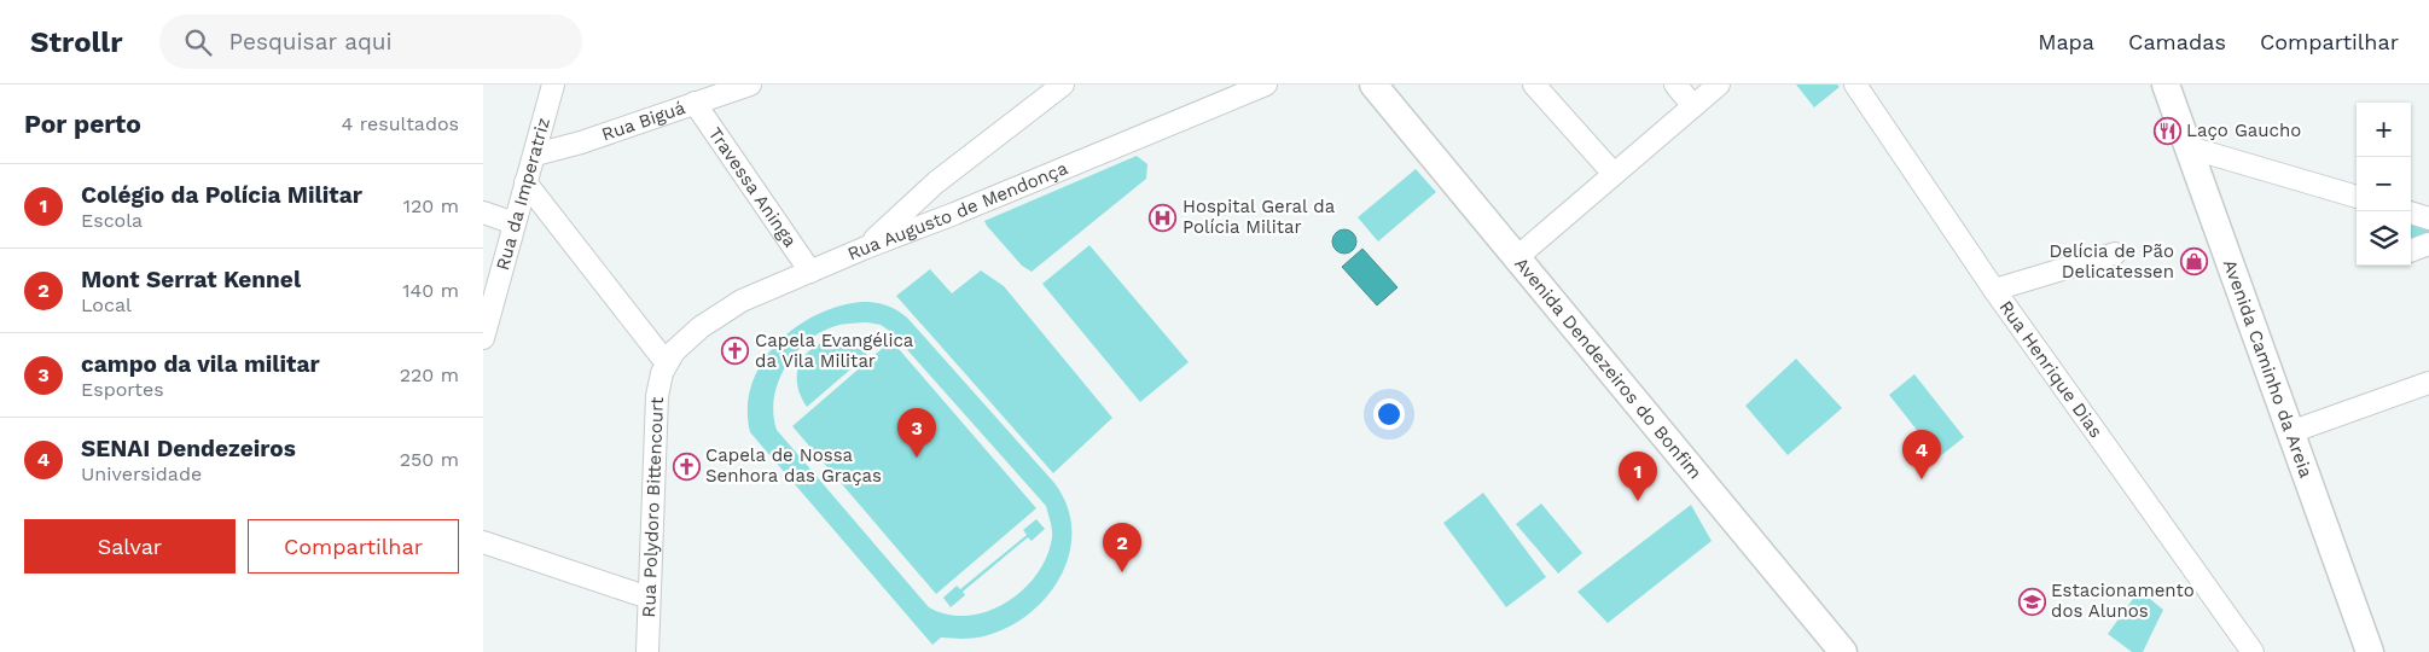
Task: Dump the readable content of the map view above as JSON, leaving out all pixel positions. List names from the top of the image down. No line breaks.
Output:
{"streets":{"main road":["Avenida Dendezeiros do Bonfim","Avenida Caminho da Areia"],"street":["Rua Biguá","Travessa Aninga","Rua da Imperatriz","Rua Augusto de Mendonça","Rua Henrique Dias","Rua Polydoro Bittencourt"]},"crossings":[["Rua Biguá","Travessa Aninga"],["Rua Biguá","Rua da Imperatriz"],["Travessa Aninga","Rua Augusto de Mendonça"],["Rua Augusto de Mendonça","Rua Polydoro Bittencourt"]],"places":{"restaurant":["Laço Gaucho"],"hospital":["Hospital Geral da Polícia Militar"],"shop":["Delícia de Pão Delicatessen"],"church":["Capela Evangélica da Vila Militar","Capela de Nossa Senhora das Graças"],"school or university":["Estacionamento dos Alunos"]},"page":{"header":"Strollr","search":"Pesquisar aqui","nav":["Mapa","Camadas","Compartilhar"],"heading":["Por perto","4 resultados"],"map_buttons":["+","−"],"list":[{"mark":"1","name":"Colégio da Polícia Militar","note":"Escola","value":"120 m"},{"mark":"2","name":"Mont Serrat Kennel","note":"Local","value":"140 m"},{"mark":"3","name":"campo da vila militar","note":"Esportes","value":"220 m"},{"mark":"4","name":"SENAI Dendezeiros","note":"Universidade","value":"250 m"}],"pins":["3","4","1","2"],"buttons":["Salvar","Compartilhar"]}}
